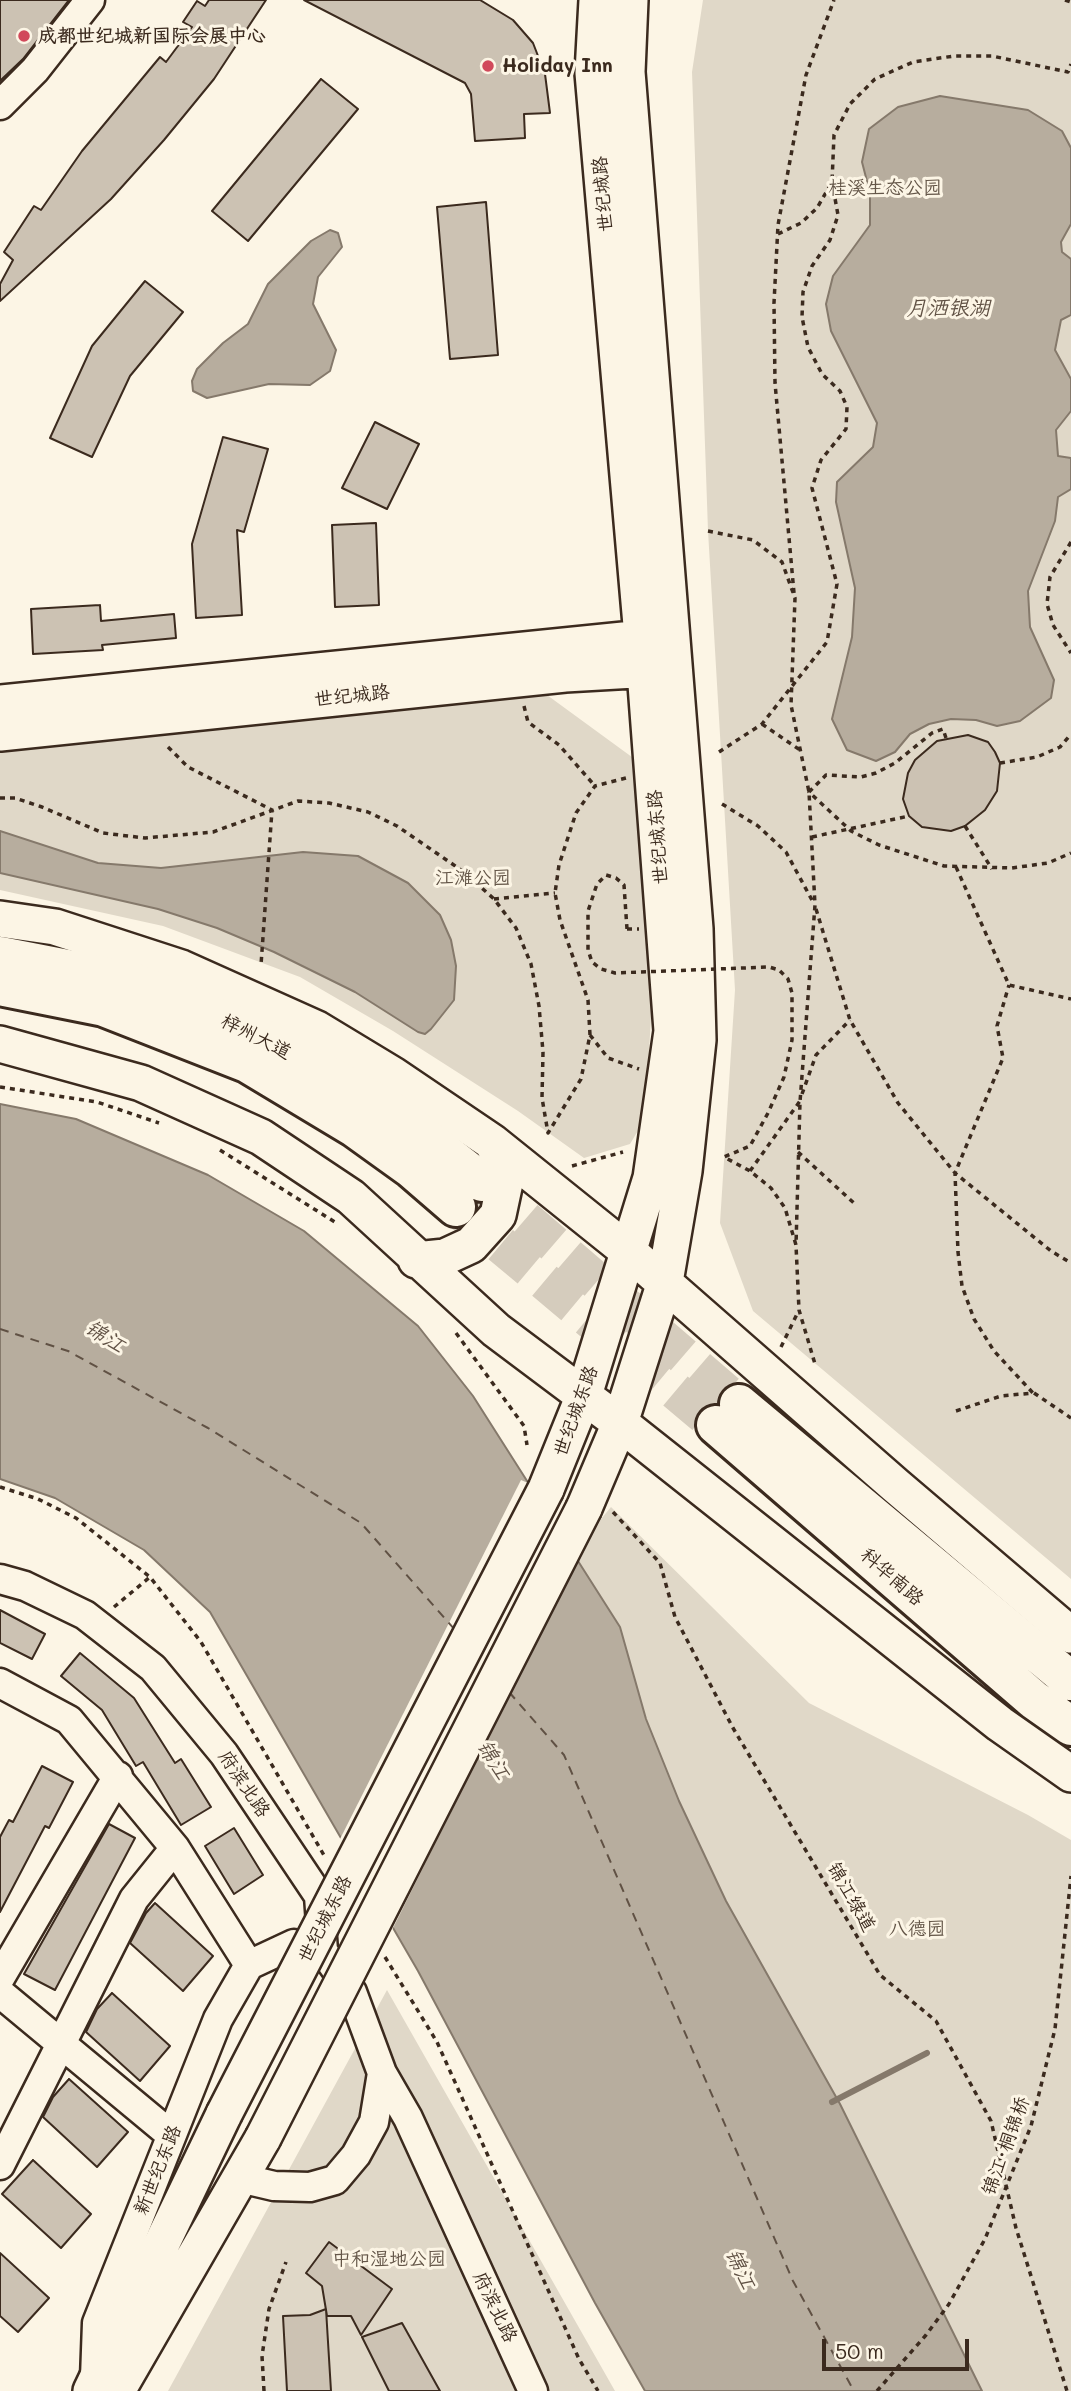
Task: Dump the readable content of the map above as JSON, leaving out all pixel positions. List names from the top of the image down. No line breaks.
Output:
{"streets":{"highway":["梓州大道","科华南路"],"main road":["世纪城路","世纪城东路","新世纪东路"],"street":["府滨北路"],"path":["锦江绿道","锦江·桐锦桥"]},"crossings":[["世纪城路","世纪城东路"],["世纪城东路","府滨北路"],["世纪城东路","锦江绿道"],["世纪城东路","新世纪东路"]],"water":["月洒银湖","锦江"],"parks":["桂溪生态公园","江滩公园","八德园","中和湿地公园"],"places":["成都世纪城新国际会展中心","Holiday Inn"],"scale_bar":"50 m"}
